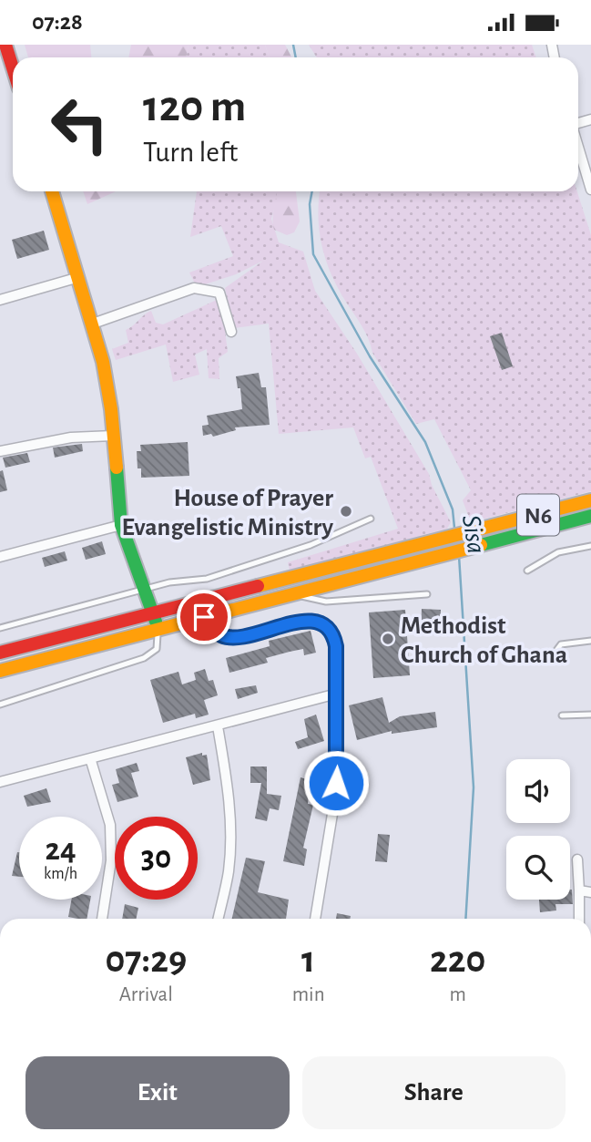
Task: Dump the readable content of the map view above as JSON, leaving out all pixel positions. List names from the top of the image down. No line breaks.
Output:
{"streets":{"main road":["N6"]},"water":["Sisa"],"places":["House of Prayer Evangelistic Ministry","Methodist Church of Ghana"],"page":{"status":"07:28","turn":["120 m","Turn left"],"speed":"24 km/h","limit":"30","eta":["07:29","Arrival","1","min","220","m"],"buttons":["Exit","Share"]}}
